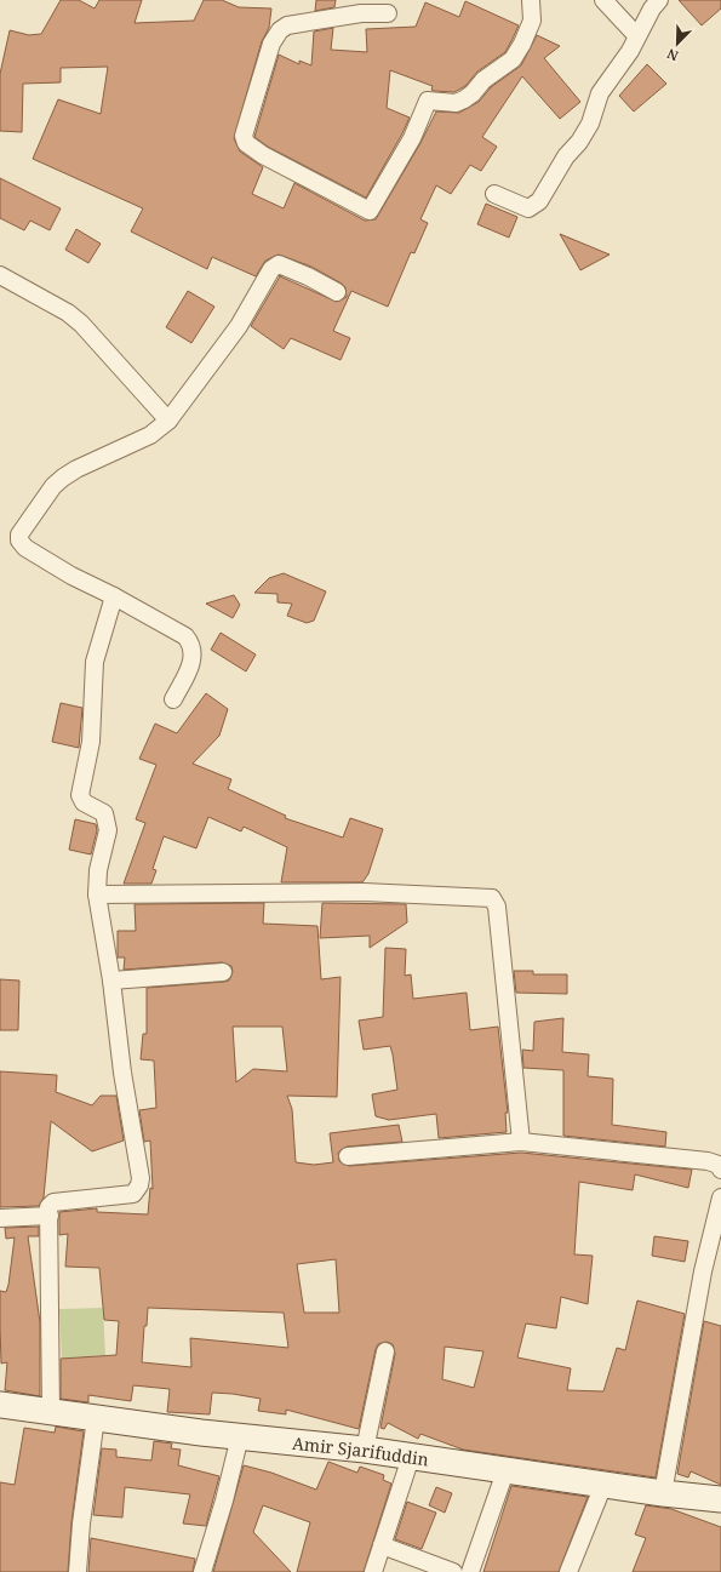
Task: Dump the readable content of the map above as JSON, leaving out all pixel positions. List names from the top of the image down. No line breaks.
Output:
{"streets":{"main road":["Amir Sjarifuddin"]},"north":"bottom left"}
